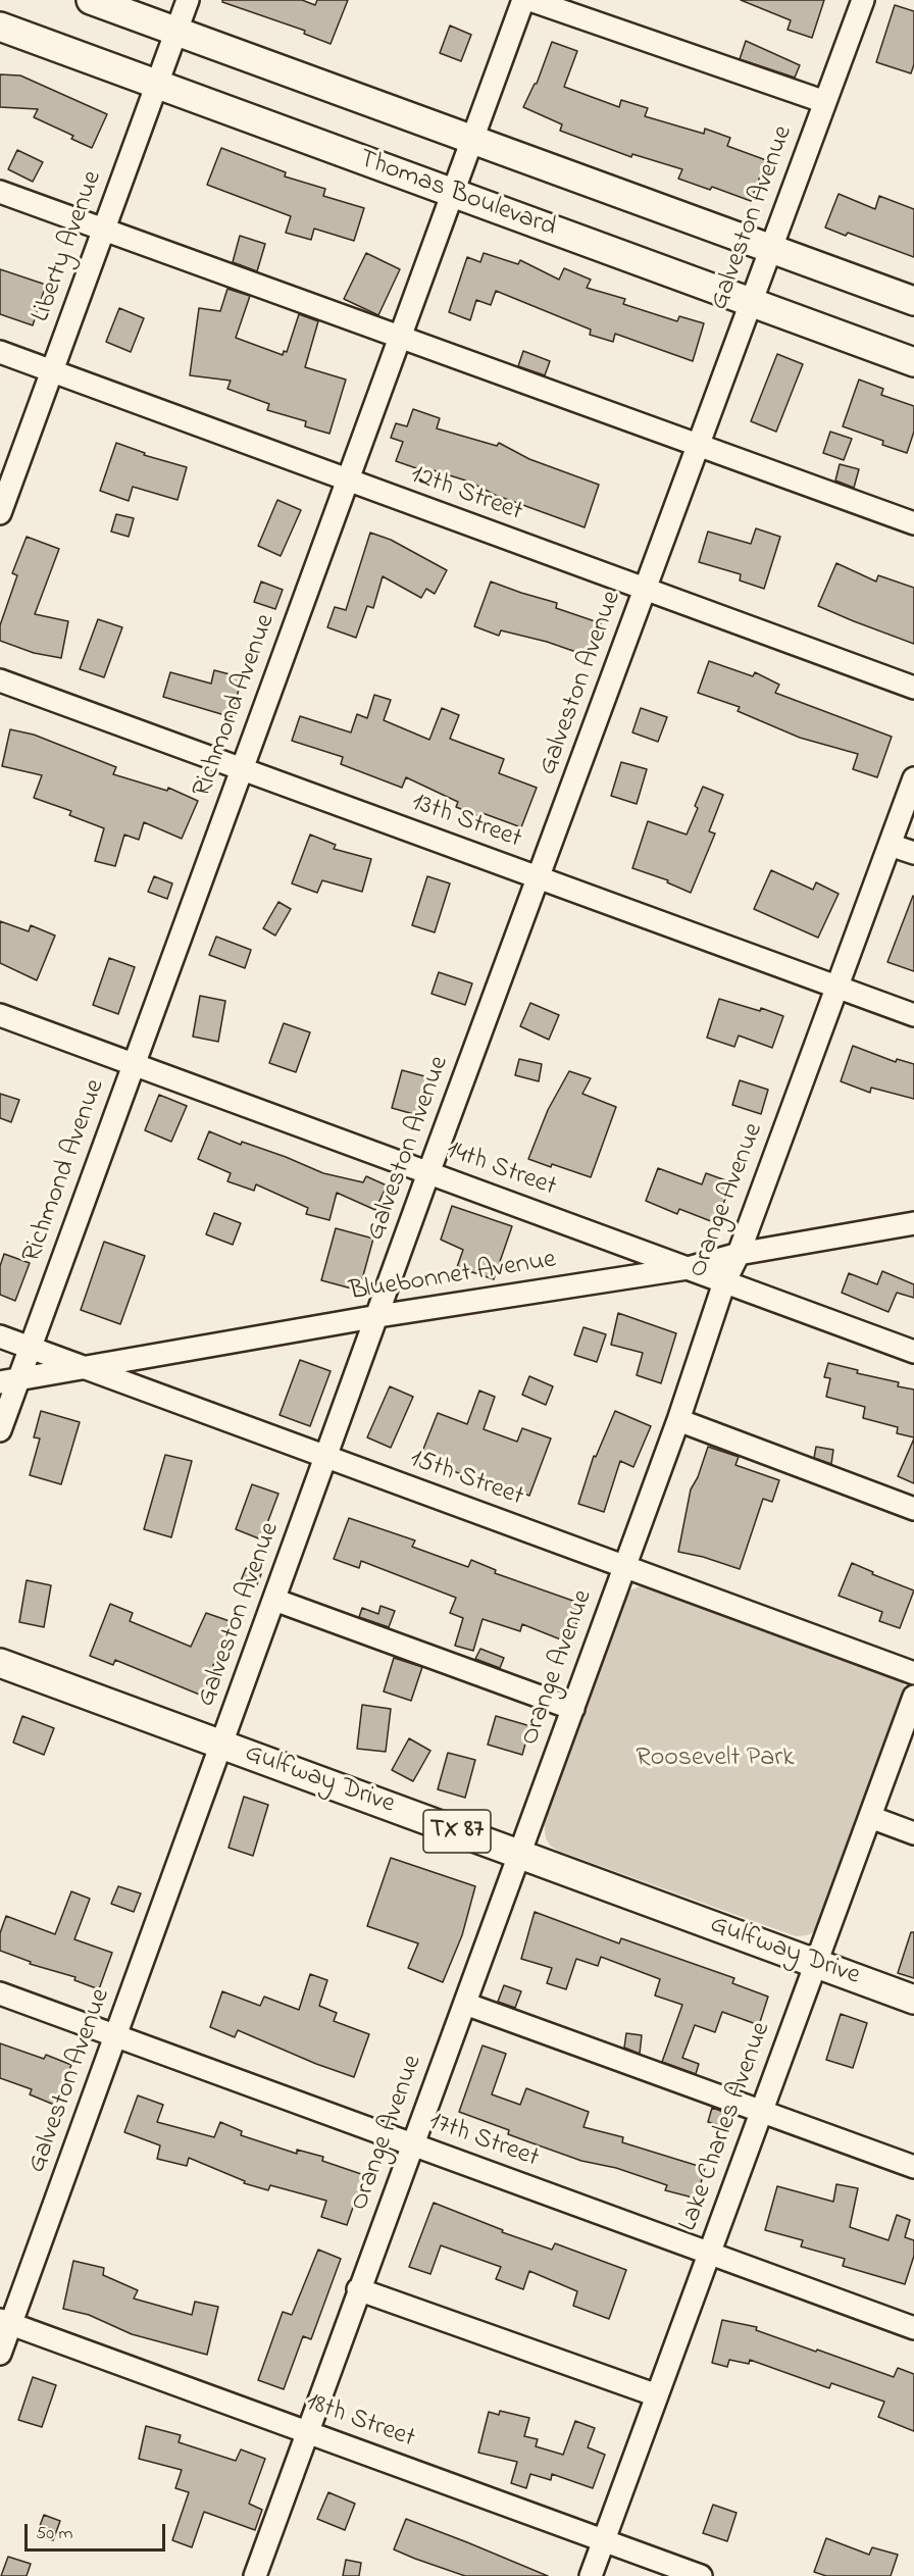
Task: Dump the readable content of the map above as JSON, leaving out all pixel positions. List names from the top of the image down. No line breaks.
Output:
{"streets":{"main road":["Thomas Boulevard","Gulfway Drive","TX 87"],"street":["Galveston Avenue","Liberty Avenue","12th Street","Richmond Avenue","13th Street","14th Street","Orange Avenue","Bluebonnet Avenue","15th Street","Lake Charles Avenue","17th Street","18th Street"]},"crossings":[["Thomas Boulevard","Galveston Avenue"],["Thomas Boulevard","Liberty Avenue"],["Thomas Boulevard","Richmond Avenue"],["Galveston Avenue","12th Street"],["Galveston Avenue","13th Street"],["Galveston Avenue","14th Street"],["Galveston Avenue","Bluebonnet Avenue"],["Galveston Avenue","15th Street"],["Galveston Avenue","Gulfway Drive"],["Galveston Avenue","17th Street"],["Galveston Avenue","18th Street"],["Liberty Avenue","12th Street"],["12th Street","Richmond Avenue"],["Richmond Avenue","13th Street"],["Richmond Avenue","14th Street"],["Richmond Avenue","Bluebonnet Avenue"],["Richmond Avenue","15th Street"],["13th Street","Orange Avenue"],["14th Street","Orange Avenue"],["14th Street","Bluebonnet Avenue"],["Orange Avenue","Bluebonnet Avenue"],["Orange Avenue","15th Street"],["Orange Avenue","Gulfway Drive"],["Orange Avenue","17th Street"],["Orange Avenue","18th Street"],["Bluebonnet Avenue","15th Street"],["Gulfway Drive","Lake Charles Avenue"],["Lake Charles Avenue","17th Street"],["Lake Charles Avenue","18th Street"]],"parks":["Roosevelt Park"],"scale_bar":"50 m"}
